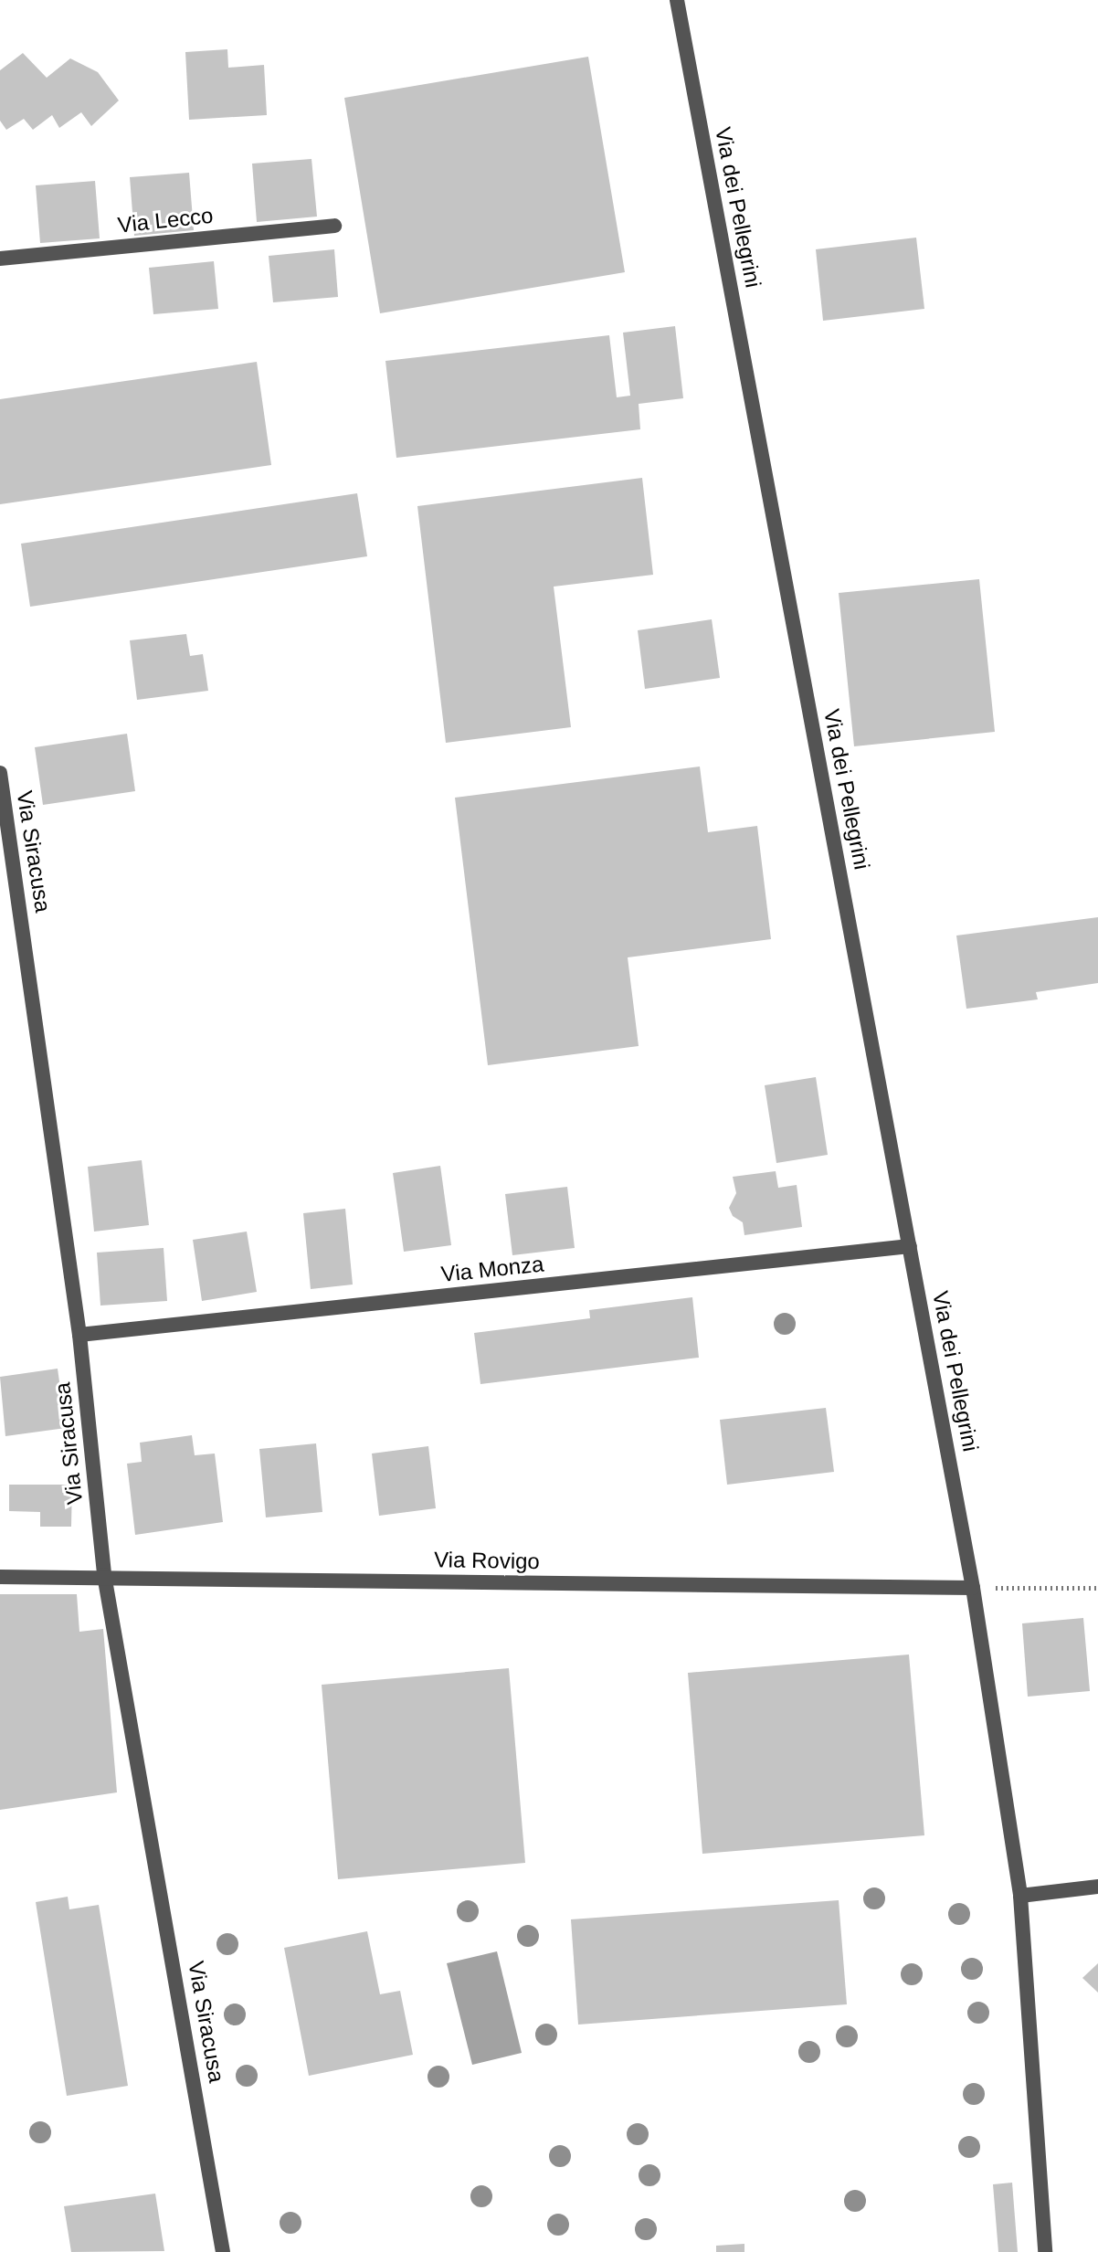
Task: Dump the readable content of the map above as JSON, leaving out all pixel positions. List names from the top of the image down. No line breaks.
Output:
{"streets":{"street":["Via dei Pellegrini","Via Lecco","Via Siracusa","Via Monza","Via Rovigo"]},"crossings":[["Via dei Pellegrini","Via Monza"],["Via dei Pellegrini","Via Rovigo"],["Via Siracusa","Via Monza"],["Via Siracusa","Via Rovigo"]]}
